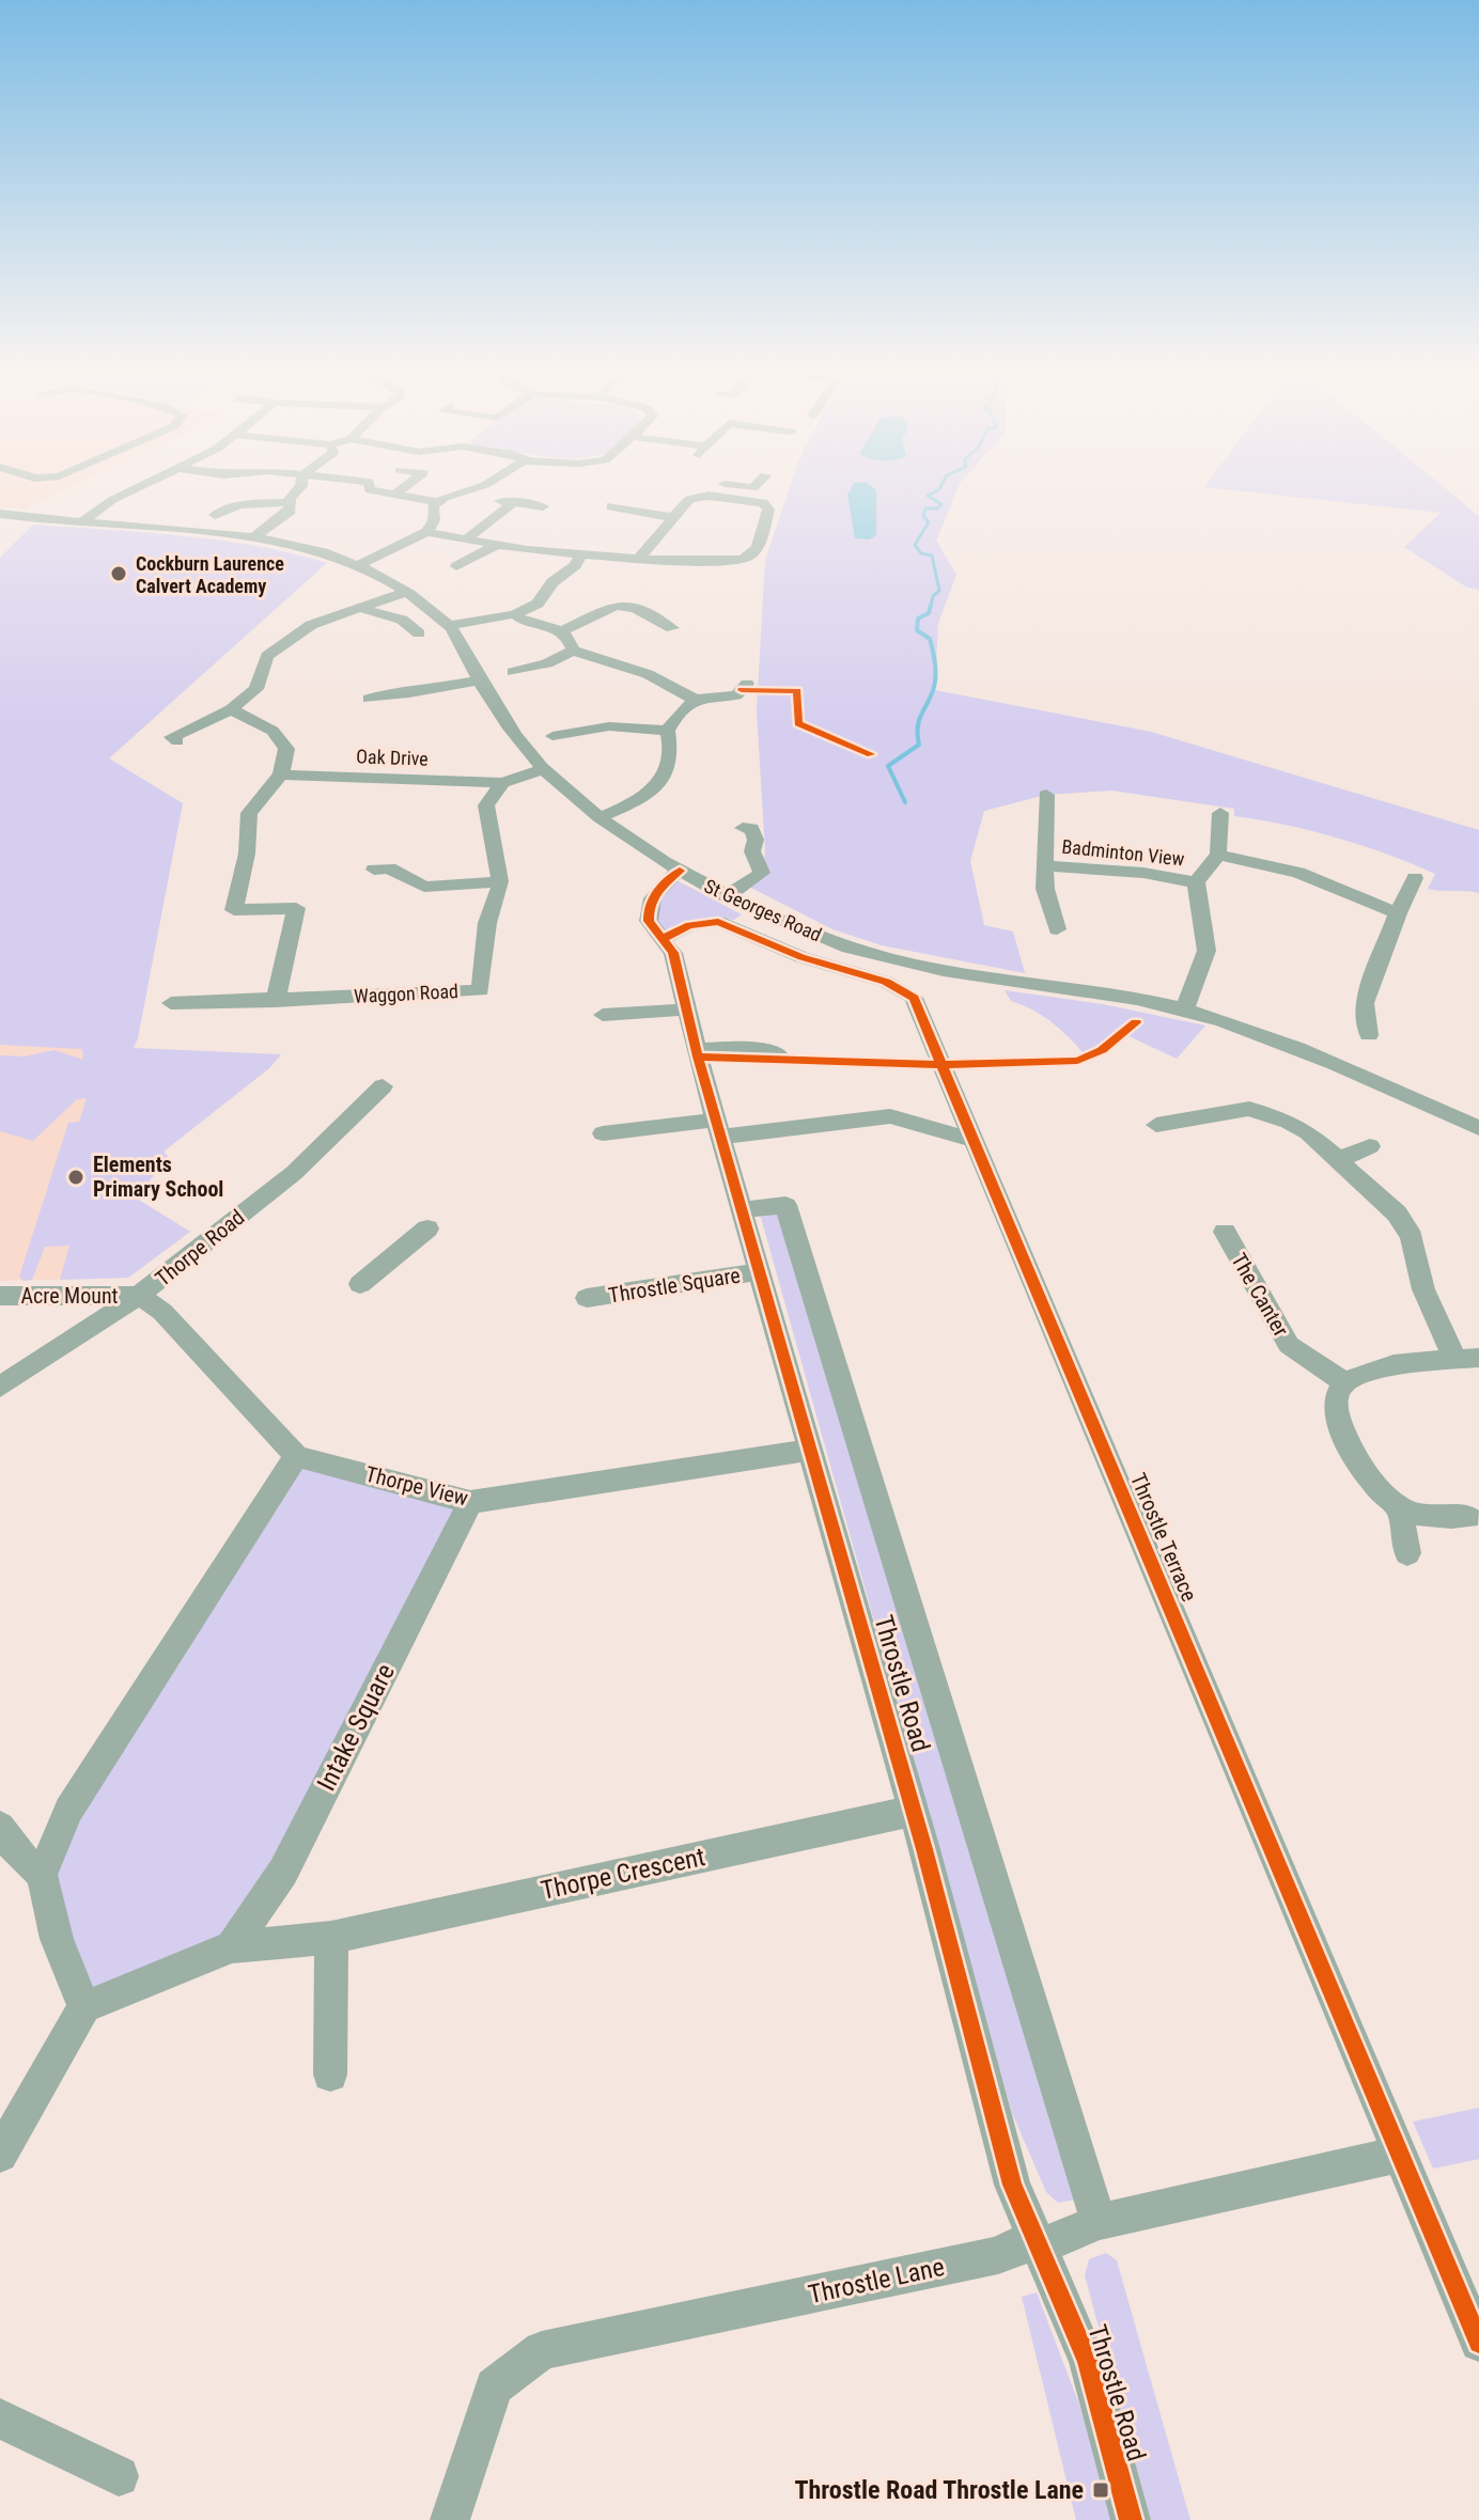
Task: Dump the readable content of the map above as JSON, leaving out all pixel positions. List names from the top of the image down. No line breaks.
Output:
{"streets":{"street":["Oak Drive","Badminton View","St Georges Road","Waggon Road","Thorpe Road","Throstle Square","The Canter","Acre Mount","Thorpe View","Throstle Terrace","Throstle Road","Intake Square","Thorpe Crescent","Throstle Lane"]},"crossings":[["Oak Drive","Waggon Road"],["St Georges Road","Throstle Road"],["Thorpe Road","Acre Mount"],["Throstle Square","Throstle Road"],["Thorpe View","Throstle Road"],["Thorpe View","Intake Square"],["Throstle Terrace","Throstle Road"],["Throstle Terrace","Throstle Lane"],["Throstle Road","Thorpe Crescent"],["Throstle Road","Throstle Lane"],["Intake Square","Thorpe Crescent"]],"places":{"other":["Cockburn Laurence Calvert Academy","Elements Primary School"],"transit":["Throstle Road Throstle Lane"]}}
